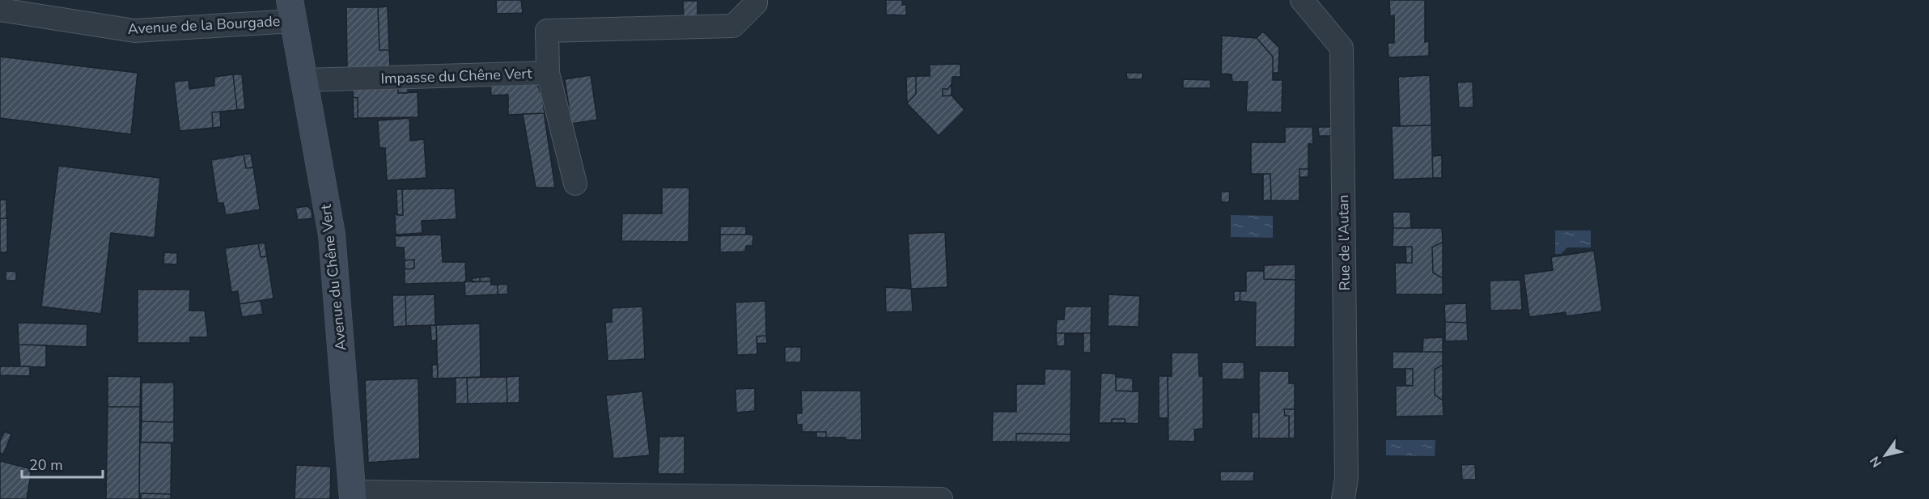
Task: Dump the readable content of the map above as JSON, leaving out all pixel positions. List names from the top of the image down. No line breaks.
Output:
{"streets":{"main road":["Avenue du Chêne Vert"],"street":["Avenue de la Bourgade","Impasse du Chêne Vert","Rue de l'Autan"]},"crossings":[["Avenue de la Bourgade","Avenue du Chêne Vert"],["Impasse du Chêne Vert","Avenue du Chêne Vert"]],"scale_bar":"20 m","north":"bottom left"}
